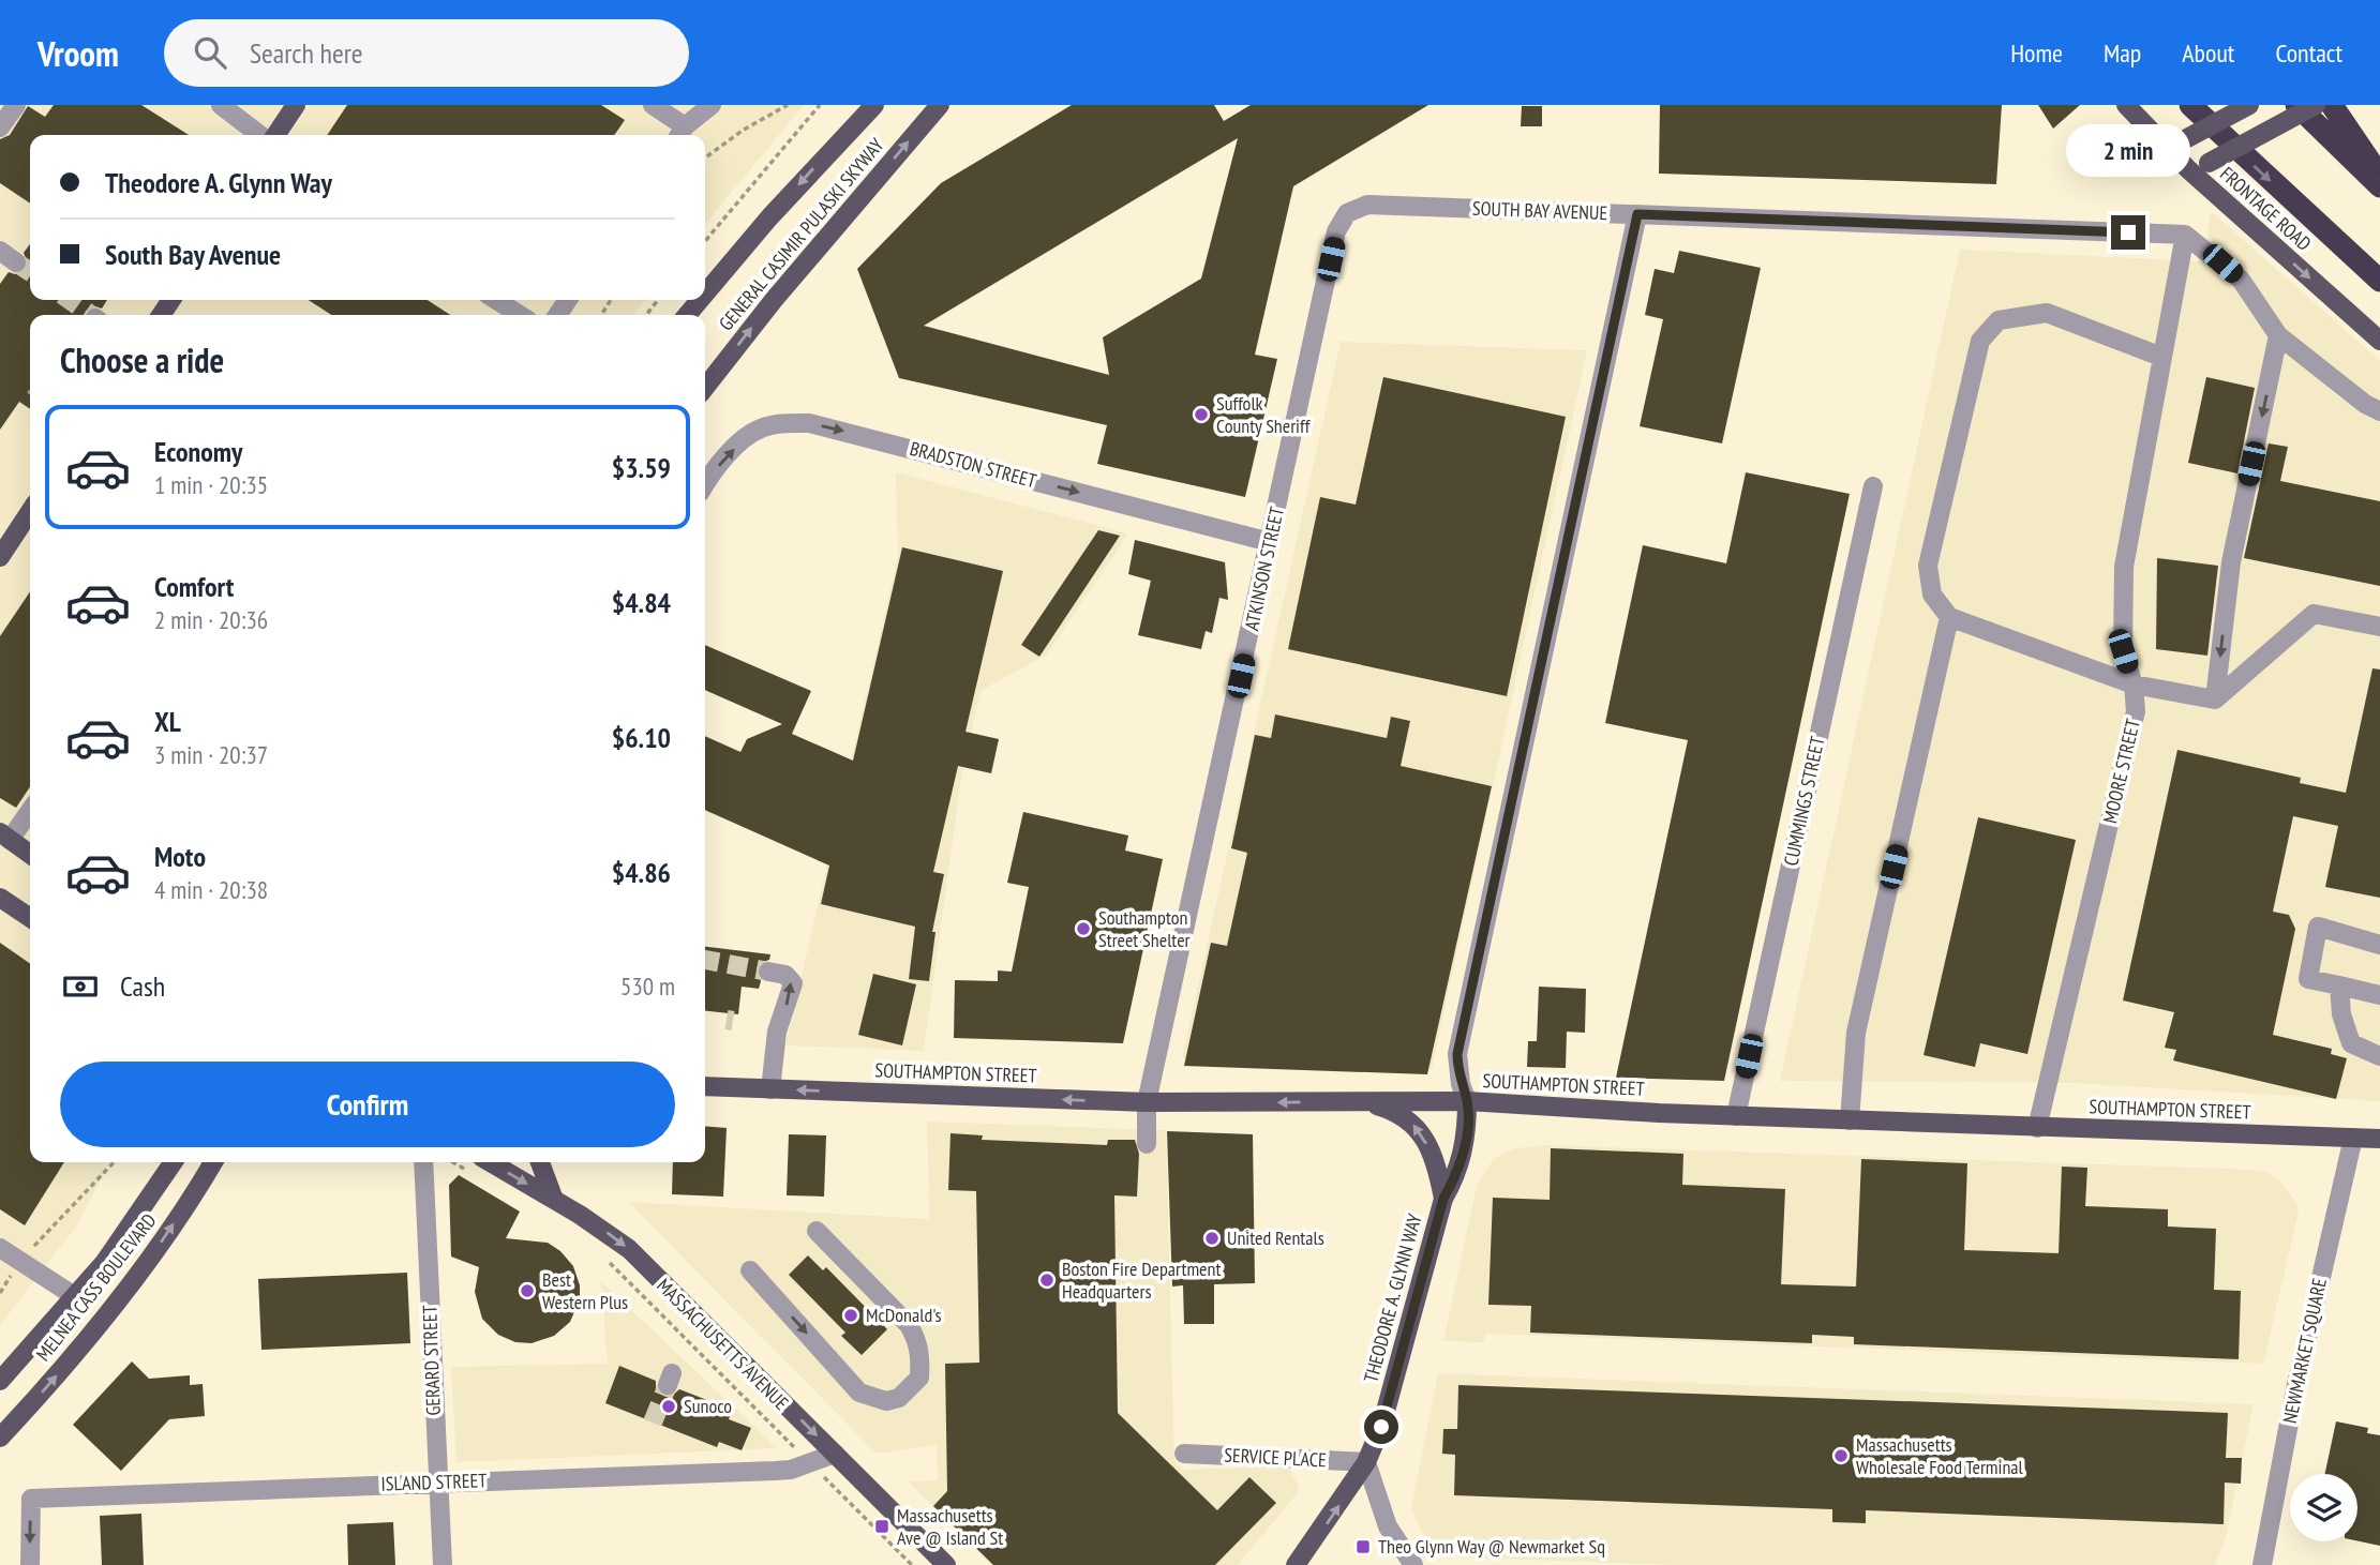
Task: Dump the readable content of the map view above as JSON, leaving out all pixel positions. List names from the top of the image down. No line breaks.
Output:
{"streets":{"main road":["FRONTAGE ROAD","GENERAL CASIMIR PULASKI SKYWAY","SOUTHAMPTON STREET","MELNEA CASS BOULEVARD","THEODORE A. GLYNN WAY","MASSACHUSETTS AVENUE"],"street":["SOUTH BAY AVENUE","BRADSTON STREET","ATKINSON STREET","MOORE STREET","CUMMINGS STREET","NEWMARKET SQUARE","GERARD STREET","SERVICE PLACE","ISLAND STREET"]},"crossings":[["SOUTH BAY AVENUE","ATKINSON STREET"],["SOUTH BAY AVENUE","MOORE STREET"],["BRADSTON STREET","ATKINSON STREET"],["ATKINSON STREET","SOUTHAMPTON STREET"],["MOORE STREET","SOUTHAMPTON STREET"],["CUMMINGS STREET","SOUTHAMPTON STREET"],["SOUTHAMPTON STREET","THEODORE A. GLYNN WAY"],["SOUTHAMPTON STREET","NEWMARKET SQUARE"],["THEODORE A. GLYNN WAY","SERVICE PLACE"],["MASSACHUSETTS AVENUE","ISLAND STREET"],["GERARD STREET","ISLAND STREET"]],"one_way":["FRONTAGE ROAD","BRADSTON STREET","SOUTHAMPTON STREET","MASSACHUSETTS AVENUE","ISLAND STREET"],"places":{"other":["Suffolk County Sheriff","Southampton Street Shelter","United Rentals","Boston Fire Department Headquarters","Best Western Plus","McDonald's","Sunoco","Massachusetts Wholesale Food Terminal"],"transit":["Massachusetts Ave @ Island St","Theo Glynn Way @ Newmarket Sq"]},"page":{"header":"Vroom","search":"Search here","nav":["Home","Map","About","Contact"],"bubble":"2 min","banner":["Theodore A. Glynn Way","South Bay Avenue"],"heading":"Choose a ride","list":[{"name":"Economy","note":"1 min · 20:35","value":"$3.59"},{"name":"Comfort","note":"2 min · 20:36","value":"$4.84"},{"name":"XL","note":"3 min · 20:37","value":"$6.10"},{"name":"Moto","note":"4 min · 20:38","value":"$4.86"}],"pay":["Cash","530 m"],"buttons":"Confirm"}}
